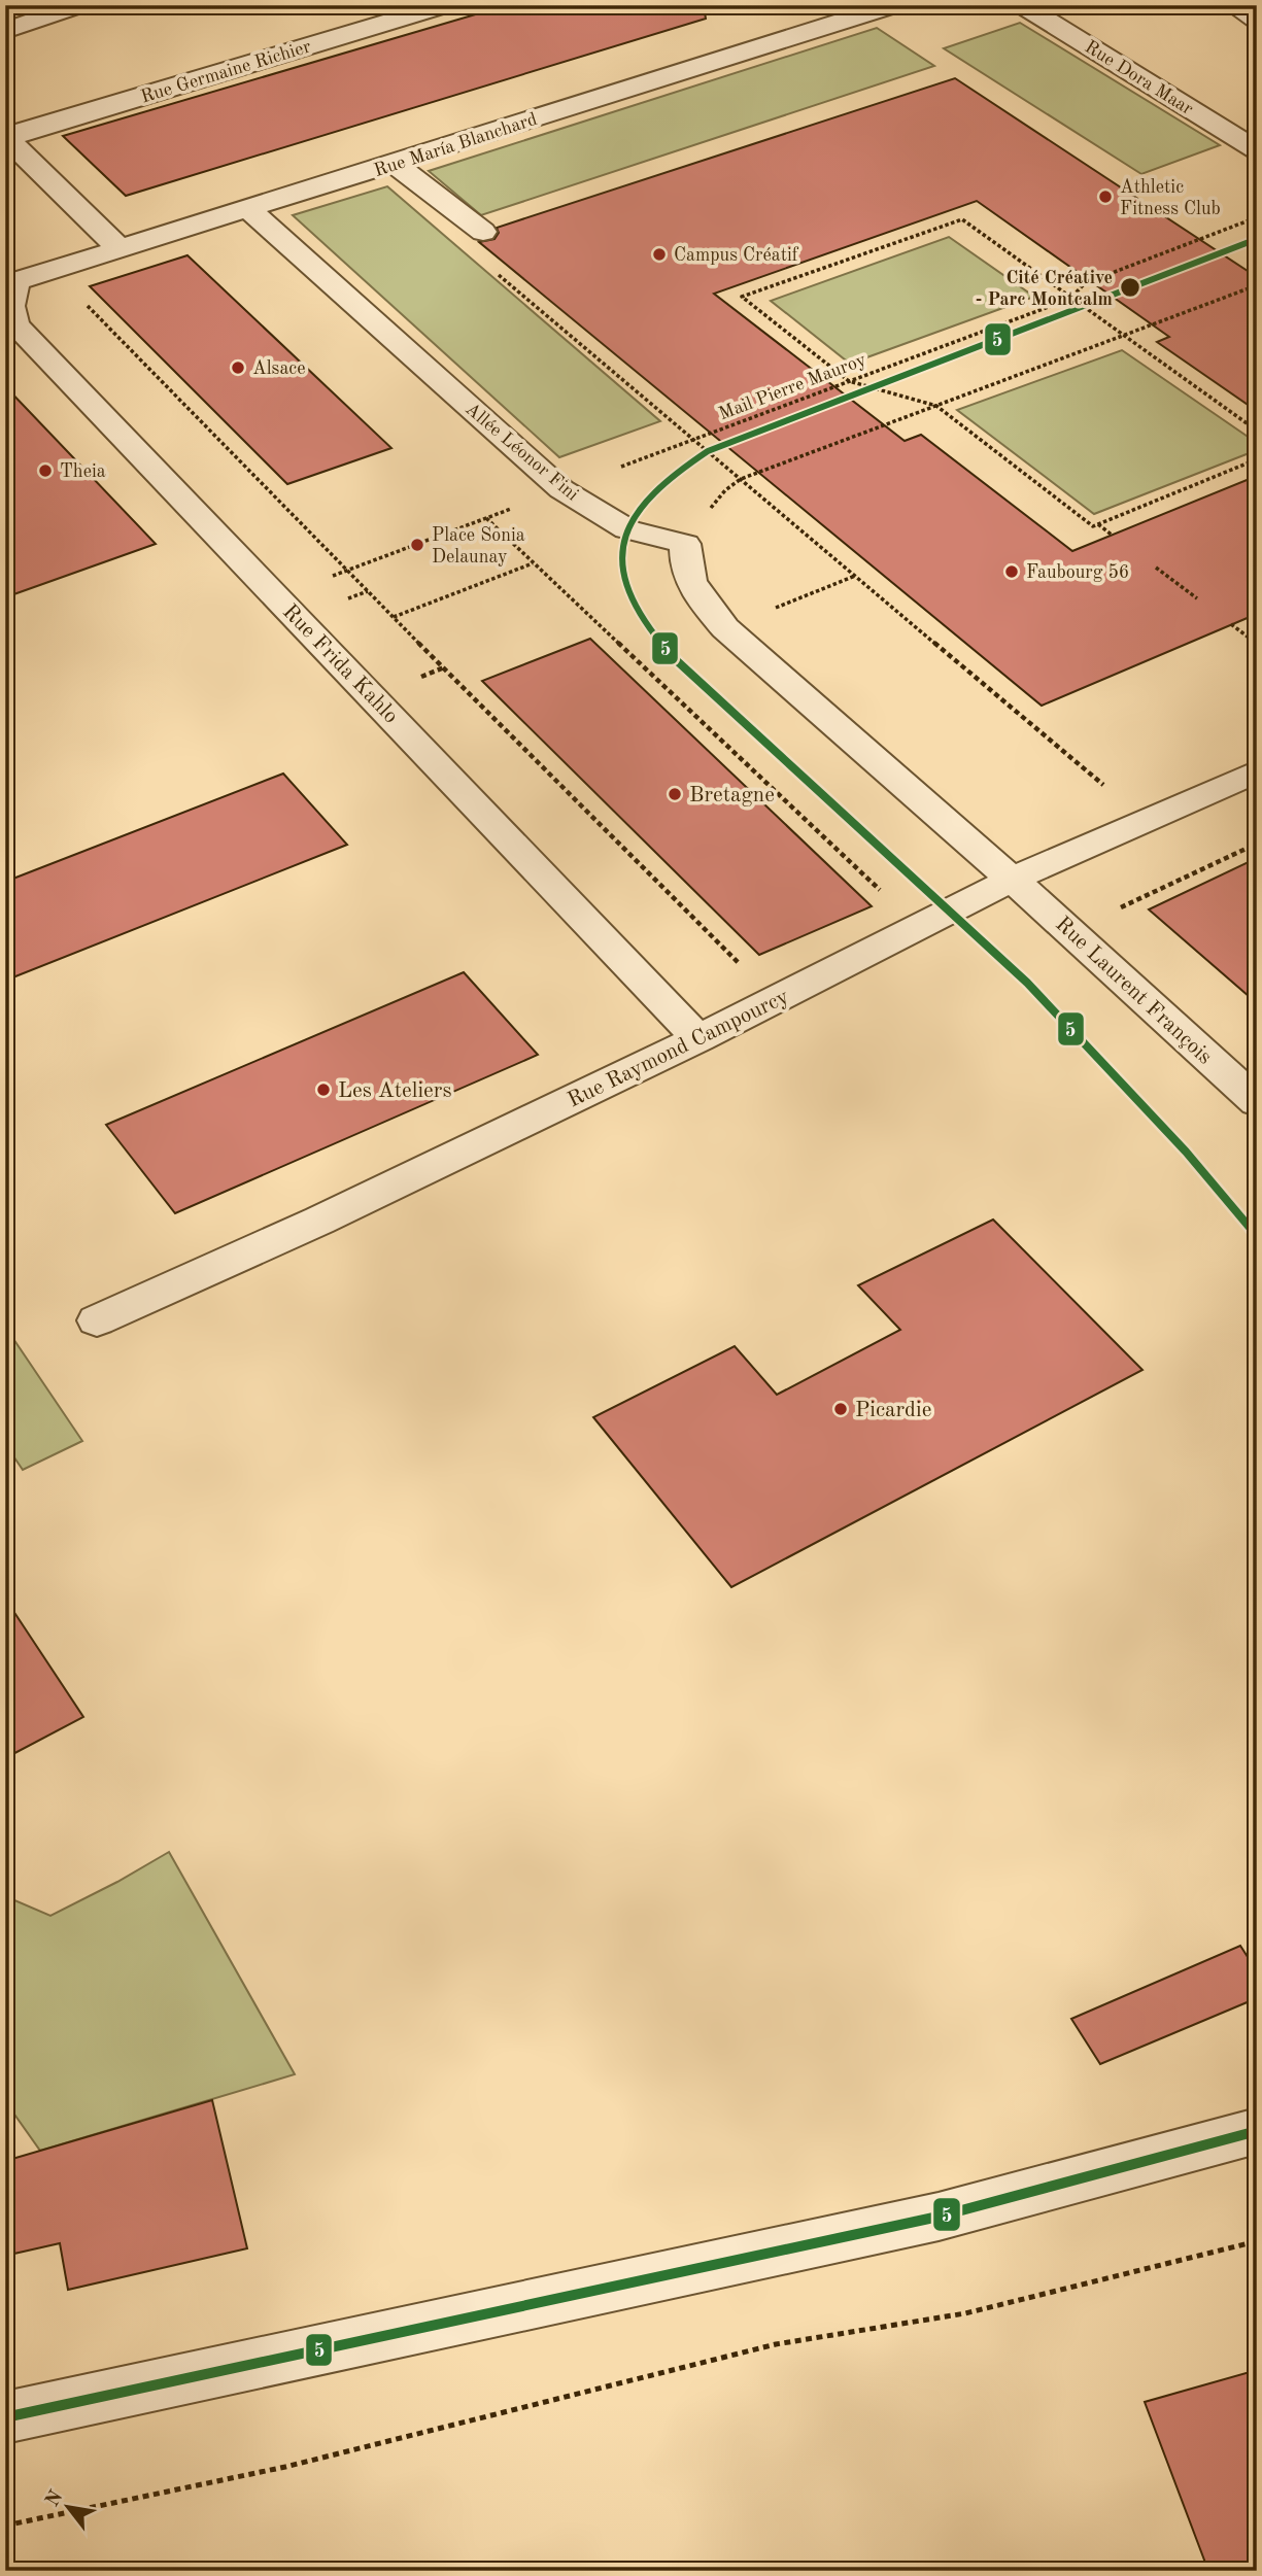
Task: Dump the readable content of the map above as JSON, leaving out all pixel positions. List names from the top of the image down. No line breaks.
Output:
{"streets":{"street":["Rue Germaine Richier","Rue Dora Maar","Rue María Blanchard","Allée Léonor Fini","Rue Frida Kahlo","Rue Laurent François","Rue Raymond Campourcy"],"path":["Mail Pierre Mauroy"]},"crossings":[["Rue María Blanchard","Allée Léonor Fini"],["Rue María Blanchard","Rue Frida Kahlo"],["Mail Pierre Mauroy","Allée Léonor Fini"],["Rue Frida Kahlo","Rue Raymond Campourcy"],["Rue Laurent François","Rue Raymond Campourcy"]],"places":["Athletic Fitness Club","Campus Créatif","Cité Créative - Parc Montcalm","Alsace","Theia","Place Sonia Delaunay","Faubourg 56","Bretagne","Les Ateliers","Picardie"],"lines":["transit line 5"],"north":"top left"}
